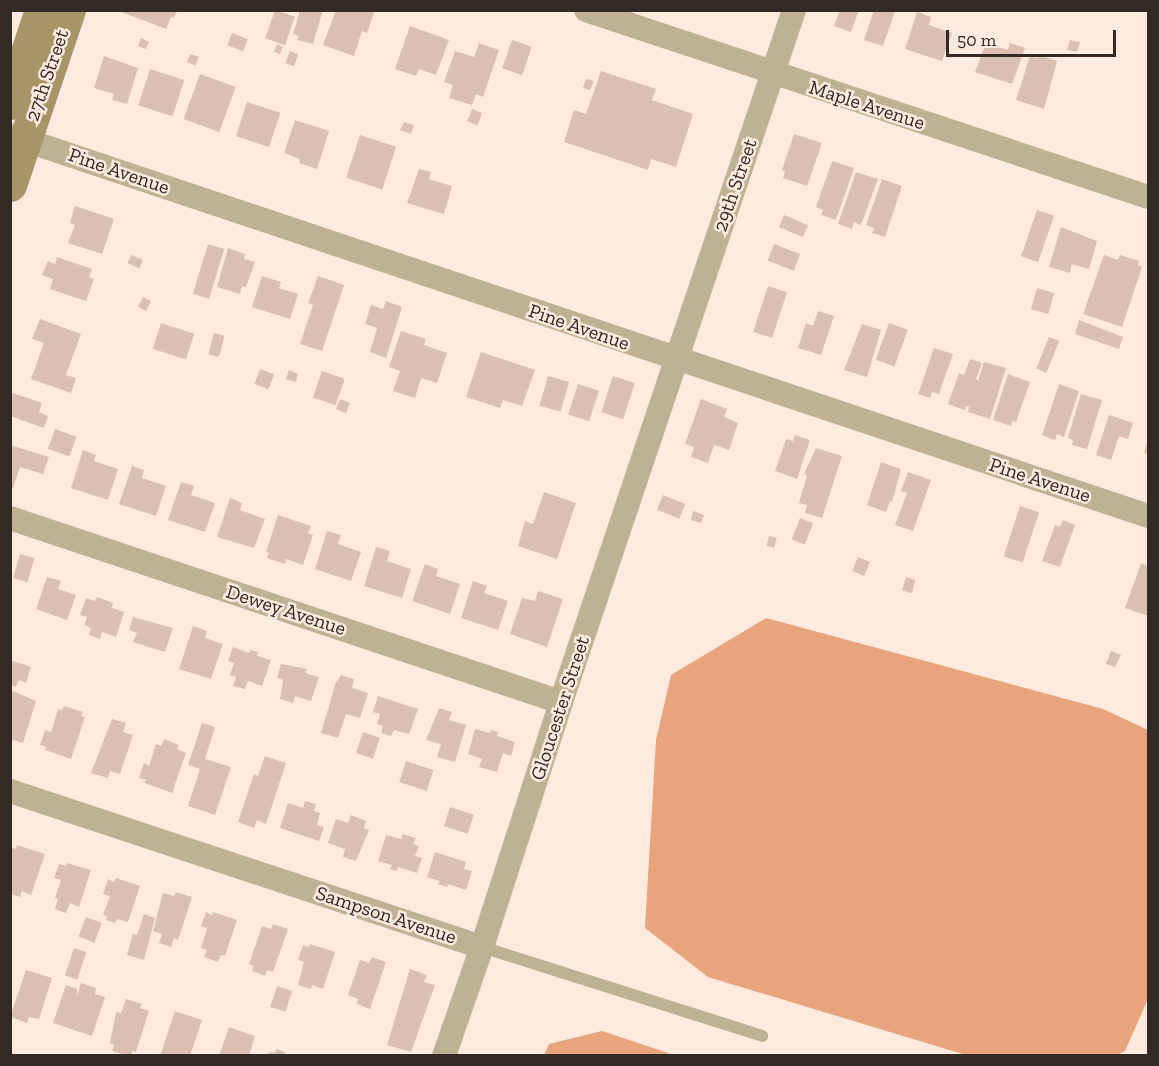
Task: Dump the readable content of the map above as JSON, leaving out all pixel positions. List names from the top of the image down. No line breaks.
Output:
{"streets":{"main road":["27th Street"],"street":["Maple Avenue","Pine Avenue","29th Street","Dewey Avenue","Gloucester Street","Sampson Avenue"]},"crossings":[["27th Street","Pine Avenue"],["Maple Avenue","29th Street"],["Pine Avenue","29th Street"],["Pine Avenue","Gloucester Street"],["29th Street","Gloucester Street"],["Dewey Avenue","Gloucester Street"],["Gloucester Street","Sampson Avenue"]],"scale_bar":"50 m"}
